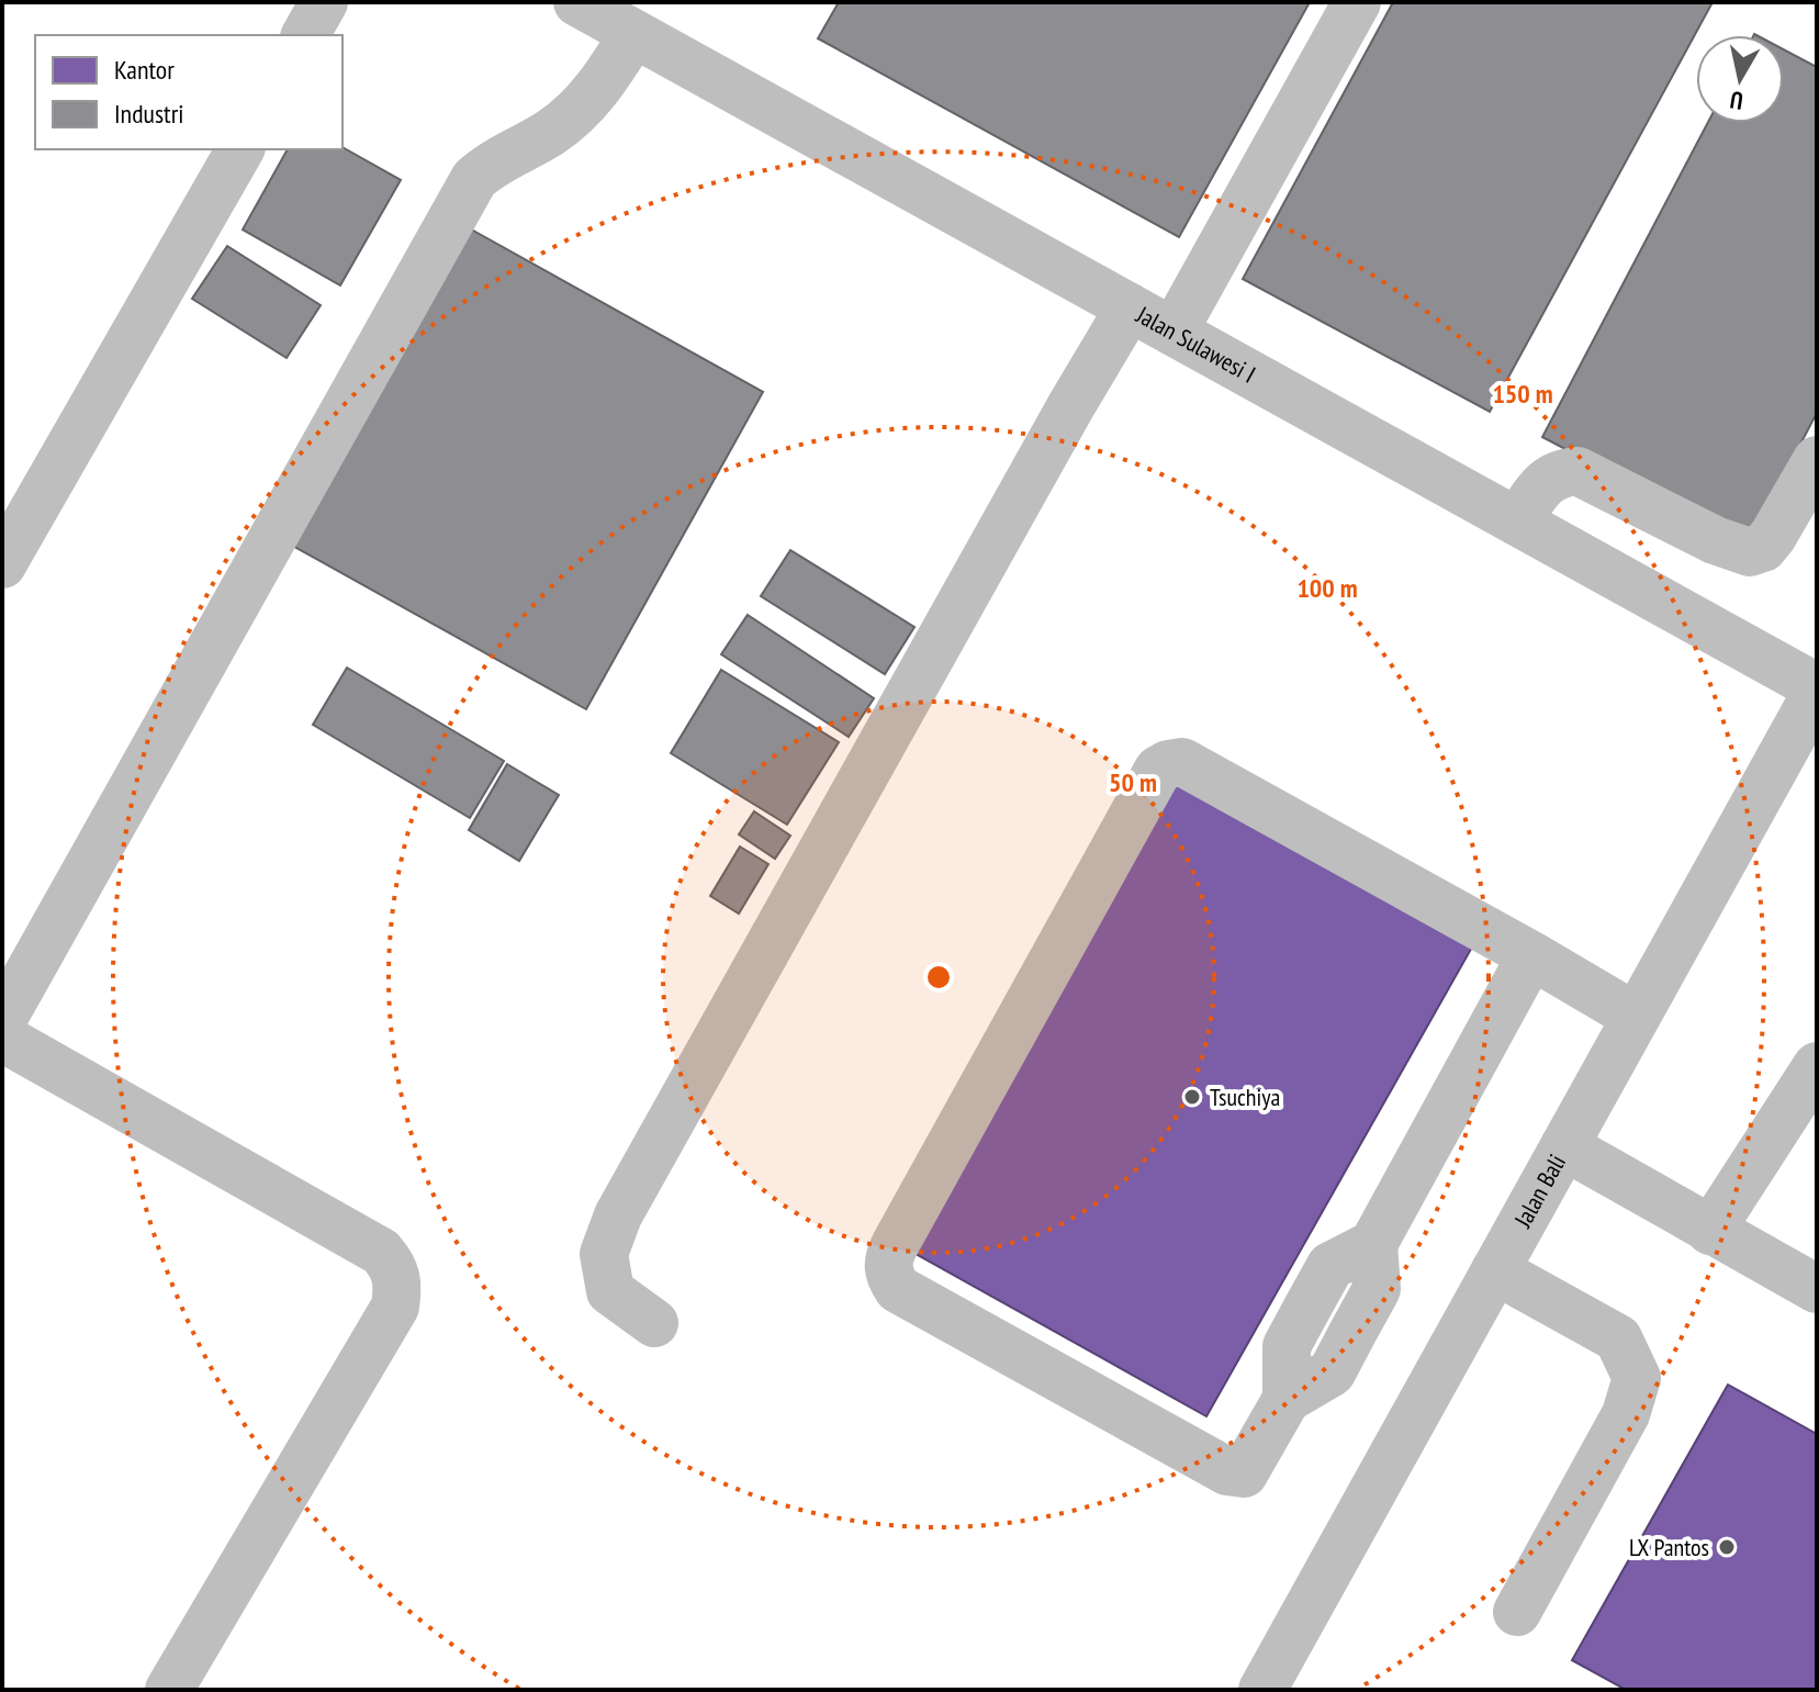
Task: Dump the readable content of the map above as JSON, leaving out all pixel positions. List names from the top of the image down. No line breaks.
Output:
{"streets":{"street":["Jalan Sulawesi I","Jalan Bali"]},"crossings":[["Jalan Sulawesi I","Jalan Bali"]],"places":["Tsuchiya","LX Pantos"],"legend":["Kantor","Industri"],"north":"bottom","rings":["150 m","100 m","50 m"]}
